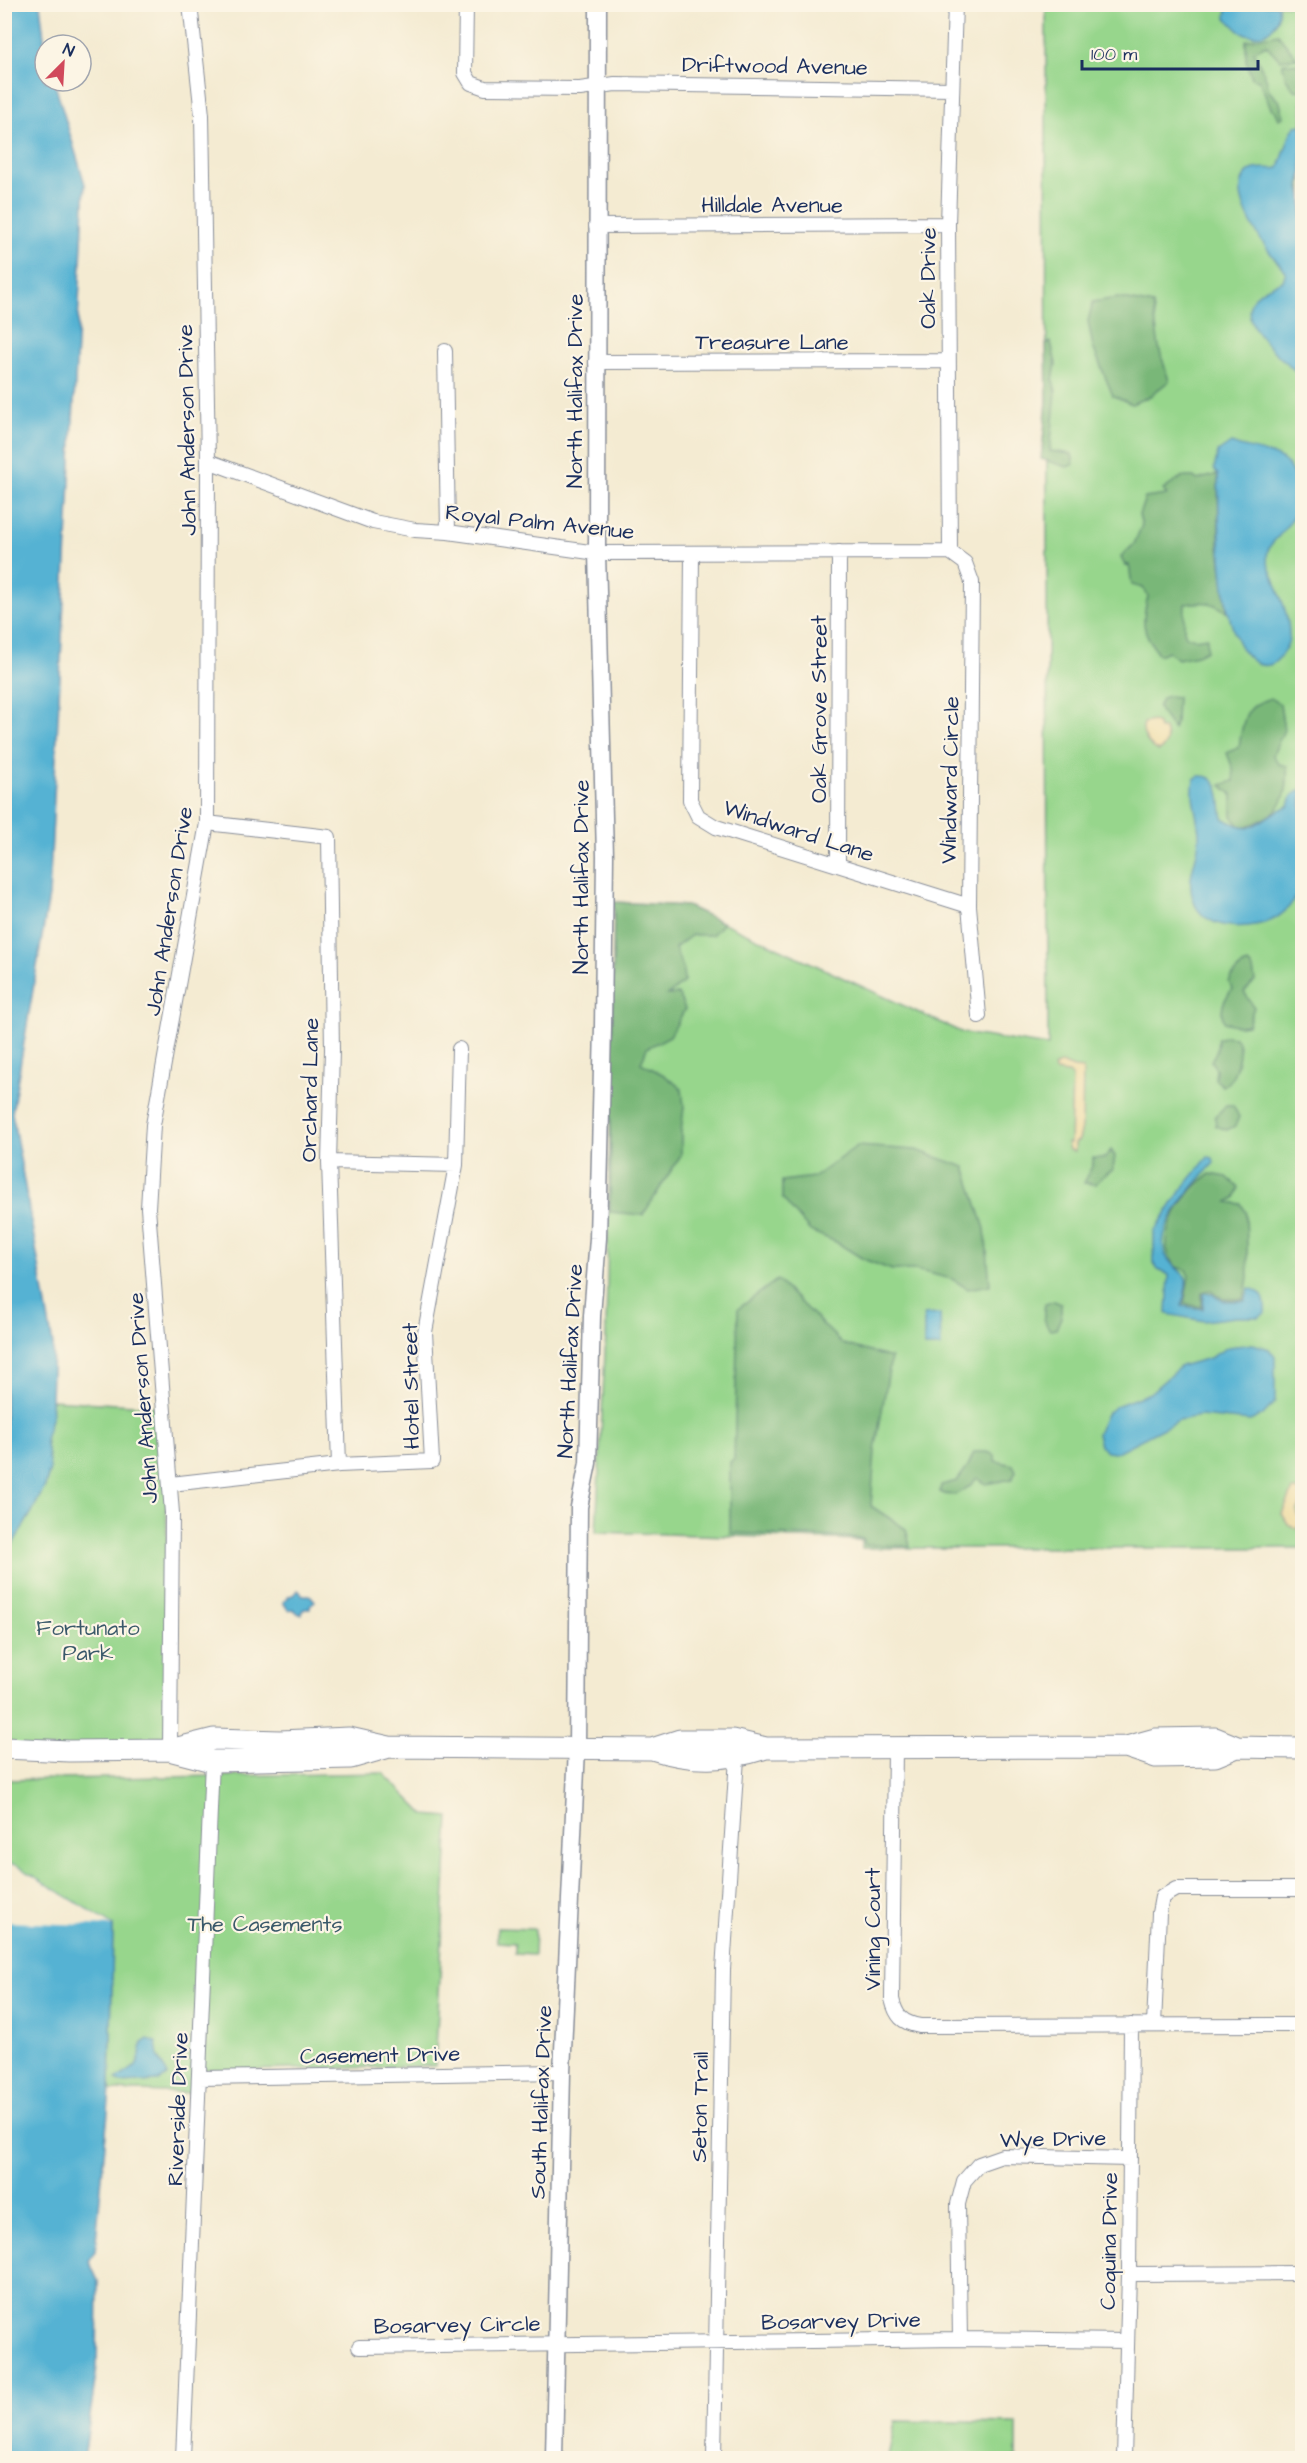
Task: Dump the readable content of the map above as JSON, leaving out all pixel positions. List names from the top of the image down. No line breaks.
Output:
{"streets":{"street":["Driftwood Avenue","Hilldale Avenue","Oak Drive","Treasure Lane","North Halifax Drive","John Anderson Drive","Royal Palm Avenue","Oak Grove Street","Windward Circle","Windward Lane","Orchard Lane","Hotel Street","Vining Court","Casement Drive","South Halifax Drive","Seton Trail","Riverside Drive","Wye Drive","Coquina Drive","Bosarvey Drive","Bosarvey Circle"]},"crossings":[["Driftwood Avenue","Oak Drive"],["Driftwood Avenue","North Halifax Drive"],["Hilldale Avenue","Oak Drive"],["Hilldale Avenue","North Halifax Drive"],["Oak Drive","Treasure Lane"],["Oak Drive","Royal Palm Avenue"],["Oak Drive","Windward Circle"],["Treasure Lane","North Halifax Drive"],["North Halifax Drive","Royal Palm Avenue"],["North Halifax Drive","South Halifax Drive"],["John Anderson Drive","Royal Palm Avenue"],["John Anderson Drive","Orchard Lane"],["John Anderson Drive","Hotel Street"],["Royal Palm Avenue","Oak Grove Street"],["Royal Palm Avenue","Windward Circle"],["Royal Palm Avenue","Windward Lane"],["Oak Grove Street","Windward Lane"],["Windward Circle","Windward Lane"],["Orchard Lane","Hotel Street"],["Vining Court","Coquina Drive"],["Casement Drive","South Halifax Drive"],["Casement Drive","Riverside Drive"],["South Halifax Drive","Bosarvey Drive"],["South Halifax Drive","Bosarvey Circle"],["Seton Trail","Bosarvey Drive"],["Wye Drive","Coquina Drive"],["Wye Drive","Bosarvey Drive"],["Coquina Drive","Bosarvey Drive"],["Bosarvey Drive","Bosarvey Circle"]],"parks":["Fortunato Park","The Casements"],"scale_bar":"100 m","north":"top right"}
